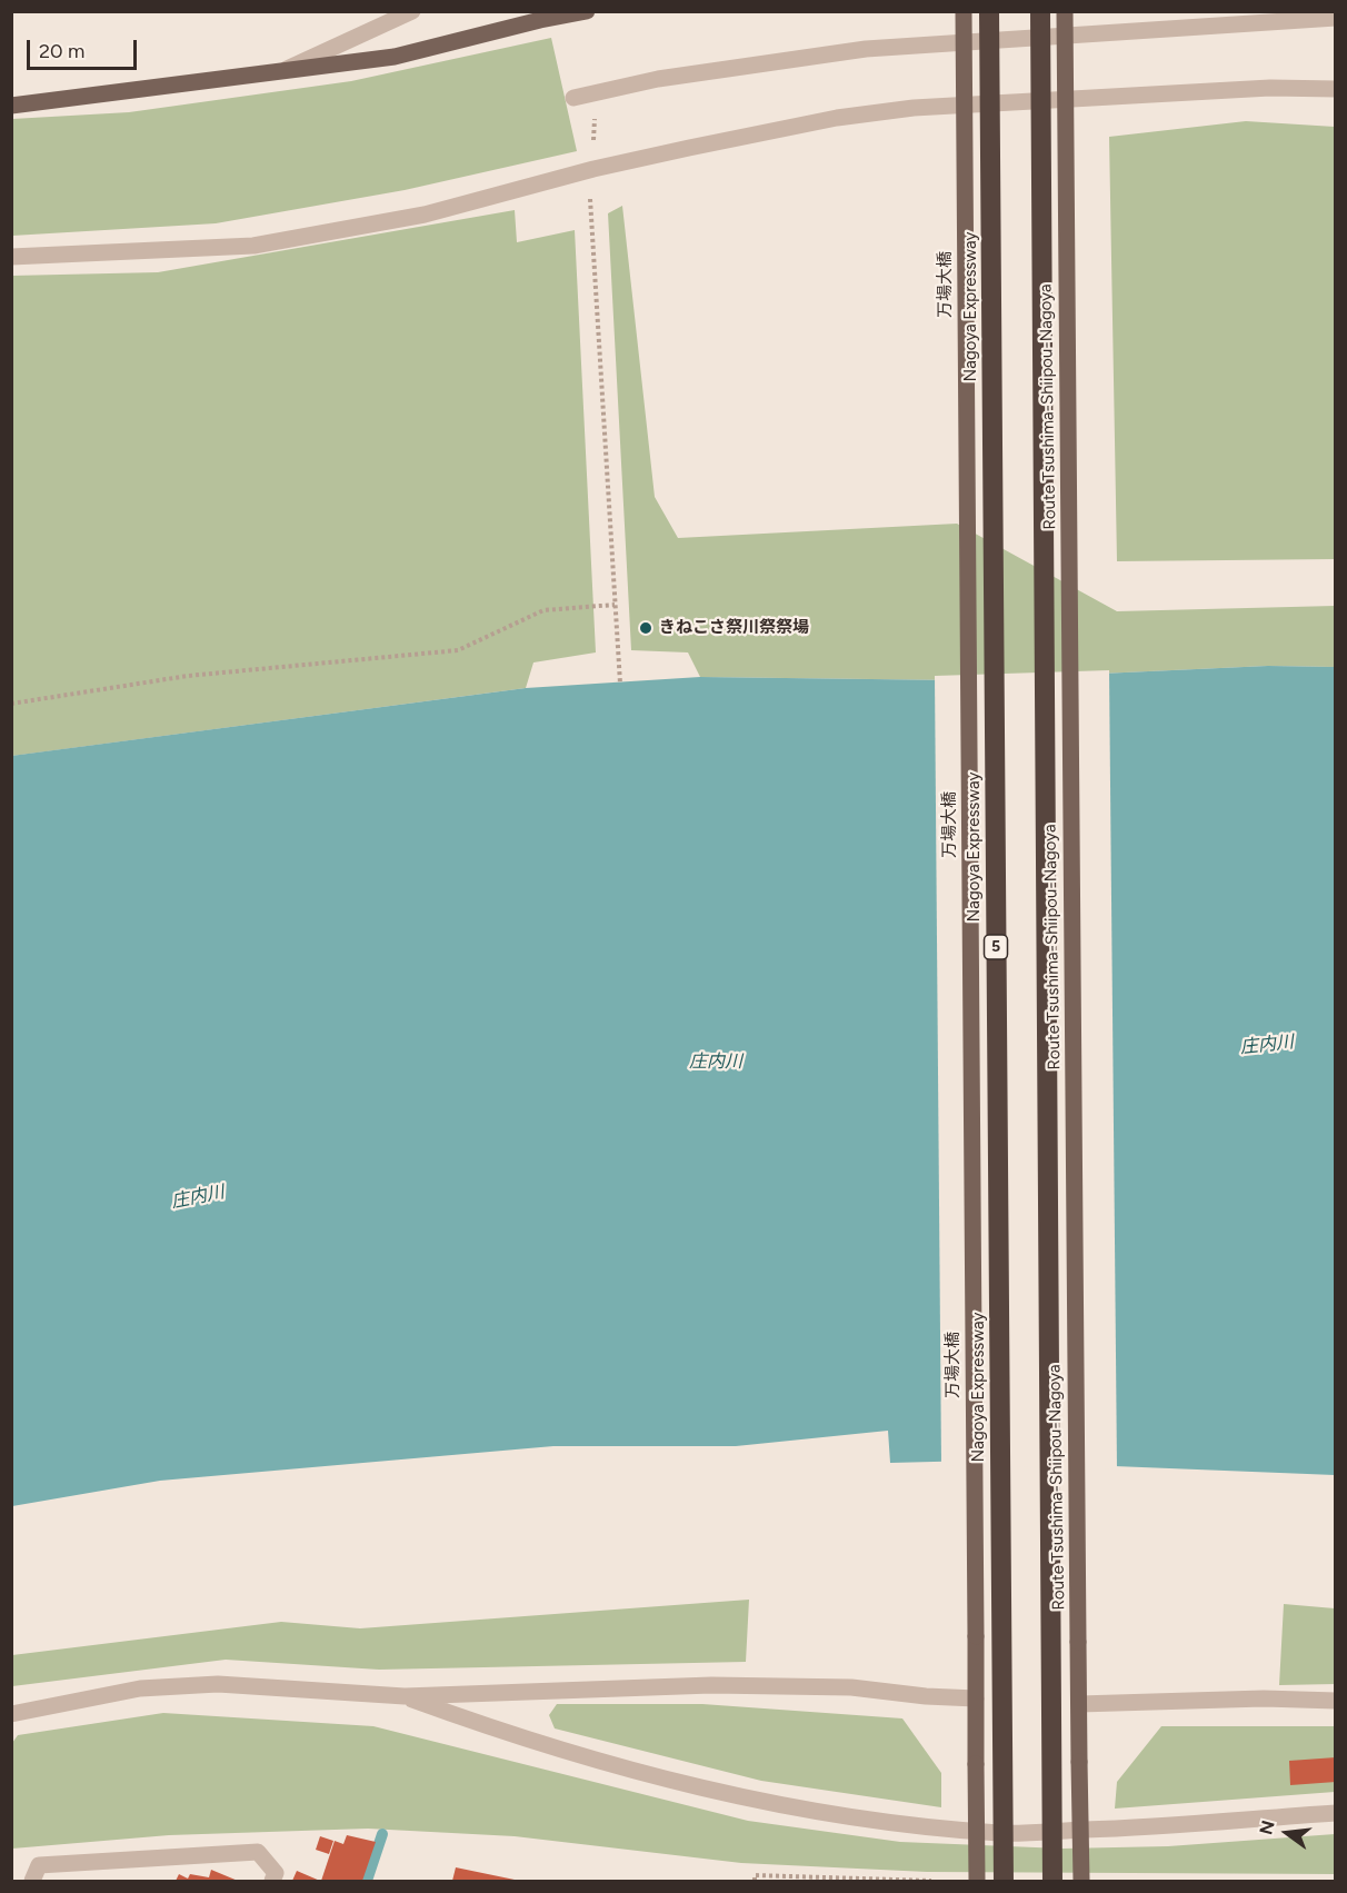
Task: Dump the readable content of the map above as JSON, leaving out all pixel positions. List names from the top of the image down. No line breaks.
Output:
{"streets":{"highway":["Nagoya Expressway","5"],"main road":["万場大橋","Route Tsushima-Shiipou-Nagoya"]},"water":["庄内川"],"places":["きねこさ祭川祭祭場"],"scale_bar":"20 m","north":"left"}
